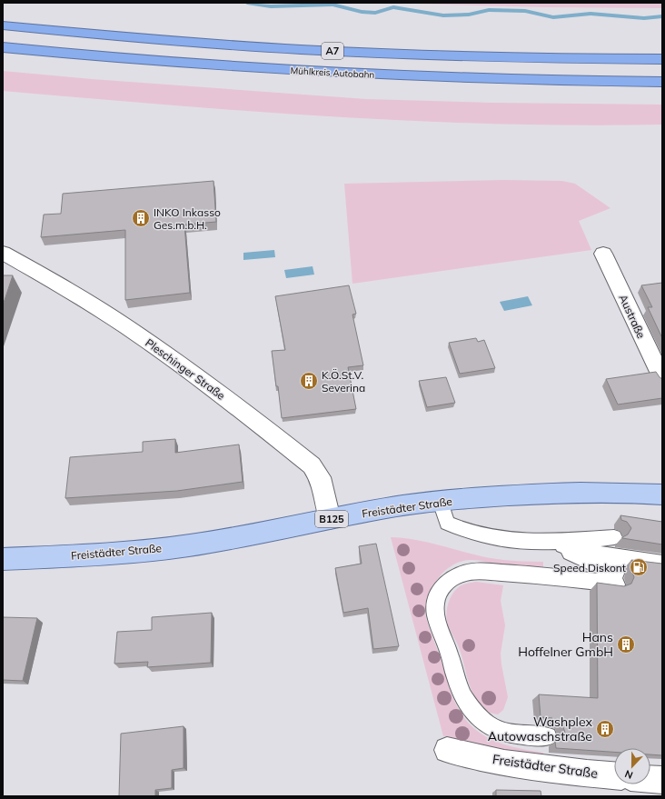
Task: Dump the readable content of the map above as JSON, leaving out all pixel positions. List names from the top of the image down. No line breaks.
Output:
{"streets":{"highway":["A7","Mühlkreis Autobahn"],"main road":["Freistädter Straße","B125"],"street":["Austraße","Pleschinger Straße"]},"crossings":[["Pleschinger Straße","Freistädter Straße"]],"places":{"building":["INKO Inkasso Ges.m.b.H.","K.Ö.St.V. Severina","Hans Hoffelner GmbH","Washplex Autowaschstraße"],"fuel station":["Speed Diskont"]},"north":"bottom"}
